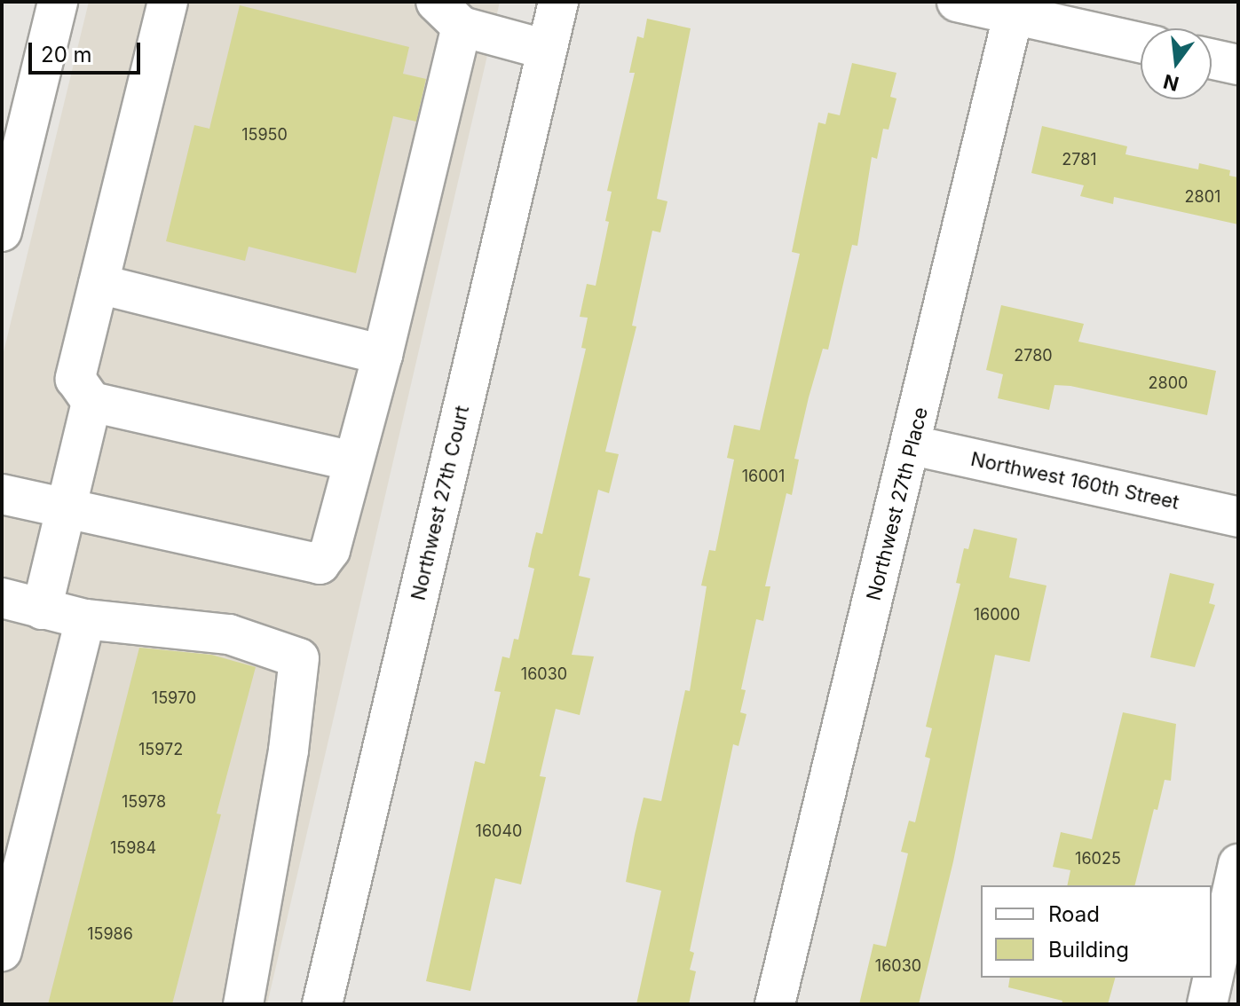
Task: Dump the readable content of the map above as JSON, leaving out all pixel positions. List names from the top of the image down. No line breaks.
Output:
{"streets":{"street":["Northwest 160th Street","Northwest 27th Court","Northwest 27th Place"]},"crossings":[["Northwest 160th Street","Northwest 27th Place"]],"house_numbers":["15950","2781","2801","2780","2800","16001","16000","16030","15970","15972","15978","16040","15984","16025","15986","16030"],"legend":["Road","Building"],"scale_bar":"20 m","north":"bottom"}
